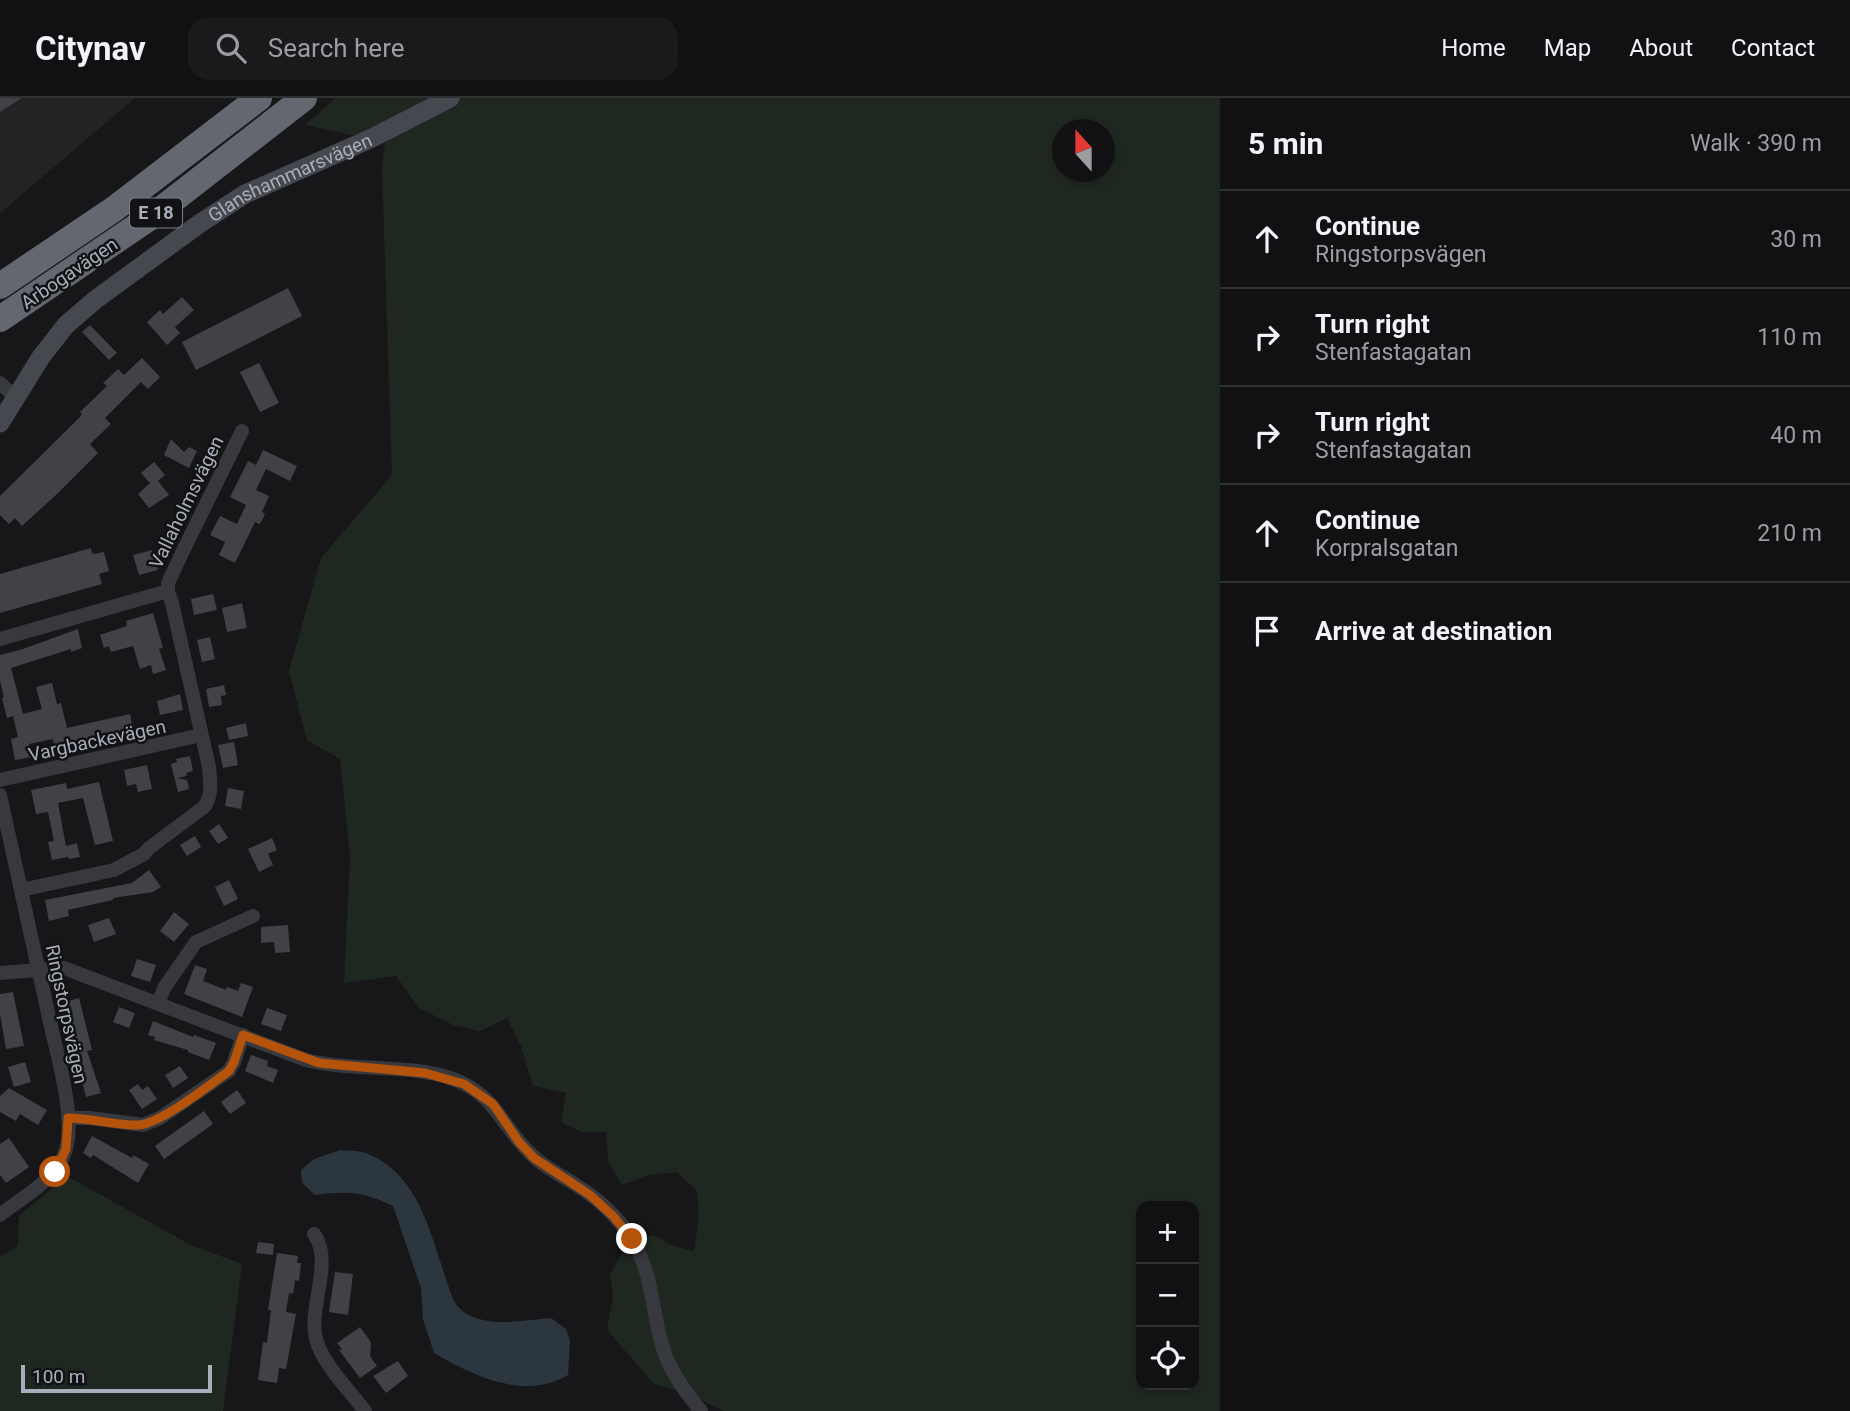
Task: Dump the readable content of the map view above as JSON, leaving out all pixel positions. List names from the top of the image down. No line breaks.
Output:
{"streets":{"highway":["E 18","Arbogavägen"],"street":["Glanshammarsvägen","Vallaholmsvägen","Vargbackevägen","Ringstorpsvägen"]},"scale_bar":"100 m","north":"top","page":{"header":"Citynav","search":"Search here","nav":["Home","Map","About","Contact"],"heading":["5 min","Walk · 390 m"],"list":[["Continue","Ringstorpsvägen","30 m"],["Turn right","Stenfastagatan","110 m"],["Turn right","Stenfastagatan","40 m"],["Continue","Korpralsgatan","210 m"],"Arrive at destination"],"map_buttons":["+","−"],"scale":"100 m"}}
